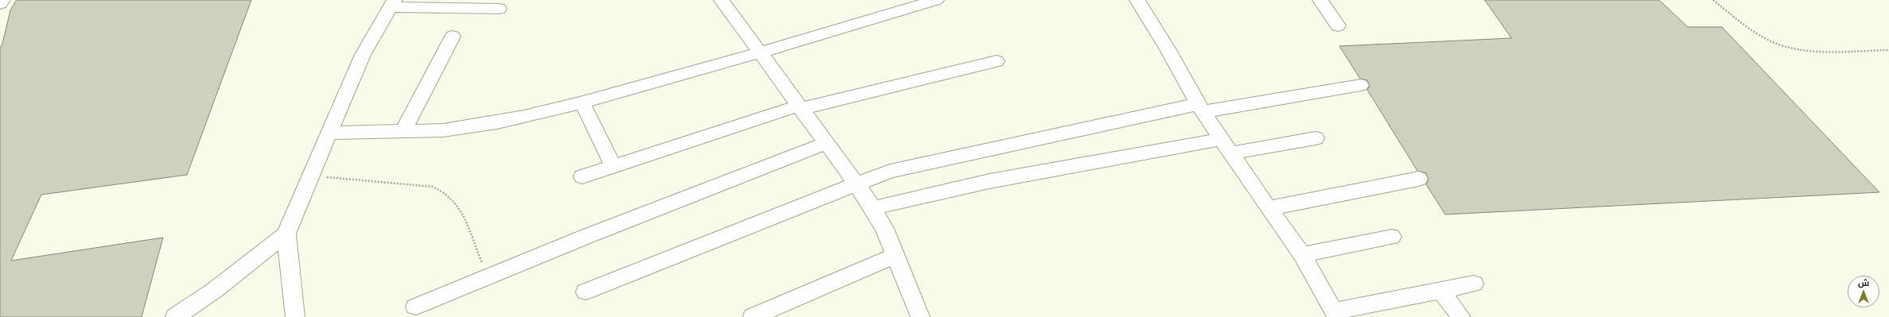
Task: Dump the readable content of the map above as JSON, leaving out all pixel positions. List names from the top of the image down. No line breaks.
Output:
{"north":"top"}
